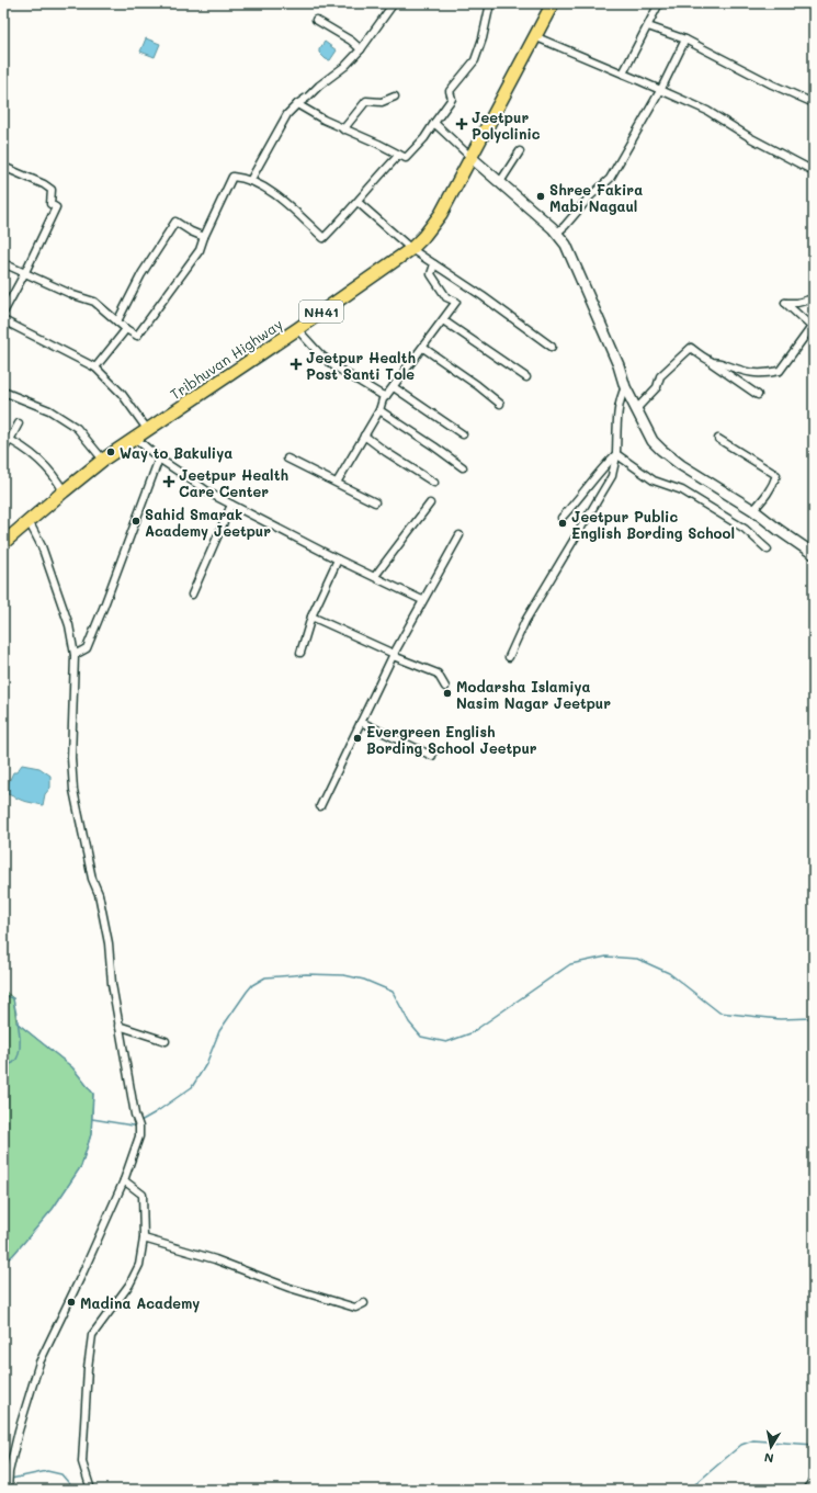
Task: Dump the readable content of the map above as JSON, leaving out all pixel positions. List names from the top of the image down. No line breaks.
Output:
{"streets":{"highway":["NH41","Tribhuvan Highway"]},"places":{"health":["Jeetpur Polyclinic","Jeetpur Health Post Santi Tole","Jeetpur Health Care Center"],"other":["Shree Fakira Mabi Nagaul","Way to Bakuliya","Sahid Smarak Academy Jeetpur","Jeetpur Public English Bording School","Modarsha Islamiya Nasim Nagar Jeetpur","Evergreen English Bording School Jeetpur","Madina Academy"]},"north":"bottom"}
